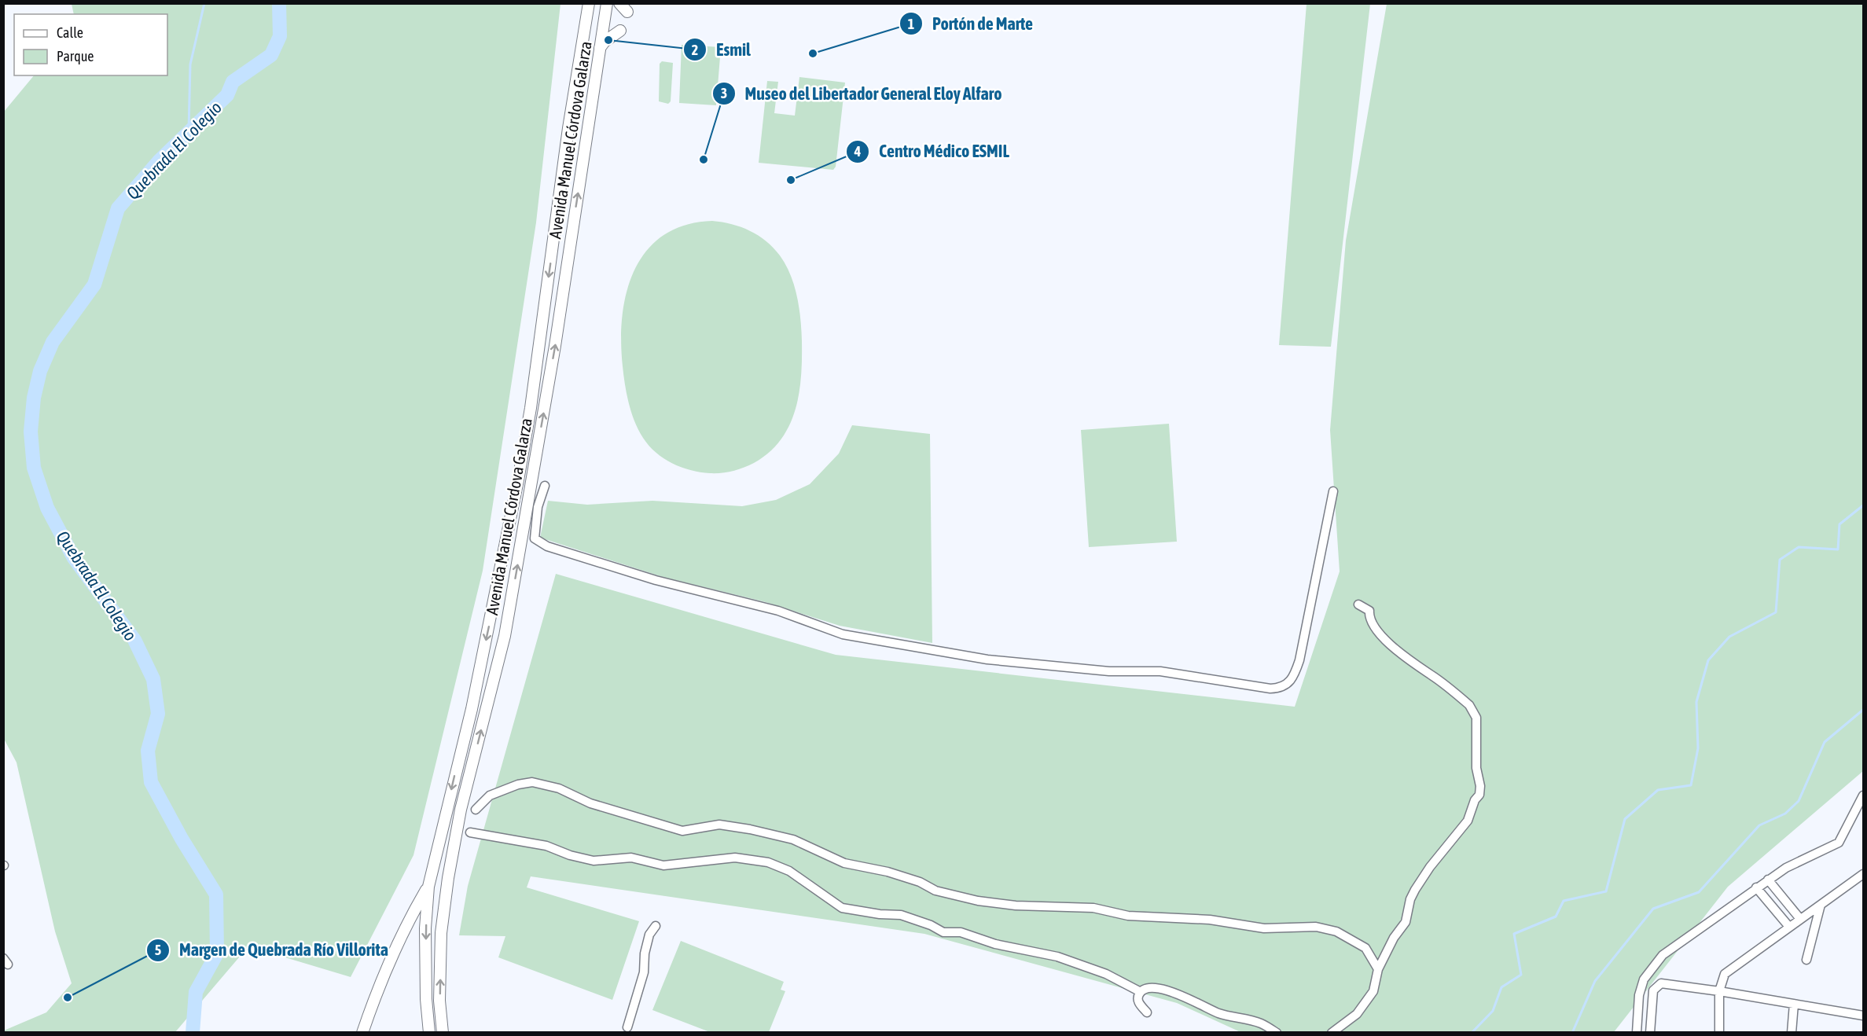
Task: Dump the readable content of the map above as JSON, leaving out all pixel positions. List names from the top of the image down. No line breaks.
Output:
{"streets":{"main road":["Avenida Manuel Córdova Galarza"]},"water":["Quebrada El Colegio"],"places":["Esmil","Portón de Marte","Museo del Libertador General Eloy Alfaro","Centro Médico ESMIL","Margen de Quebrada Río Villorita"],"legend":["Calle","Parque"]}
